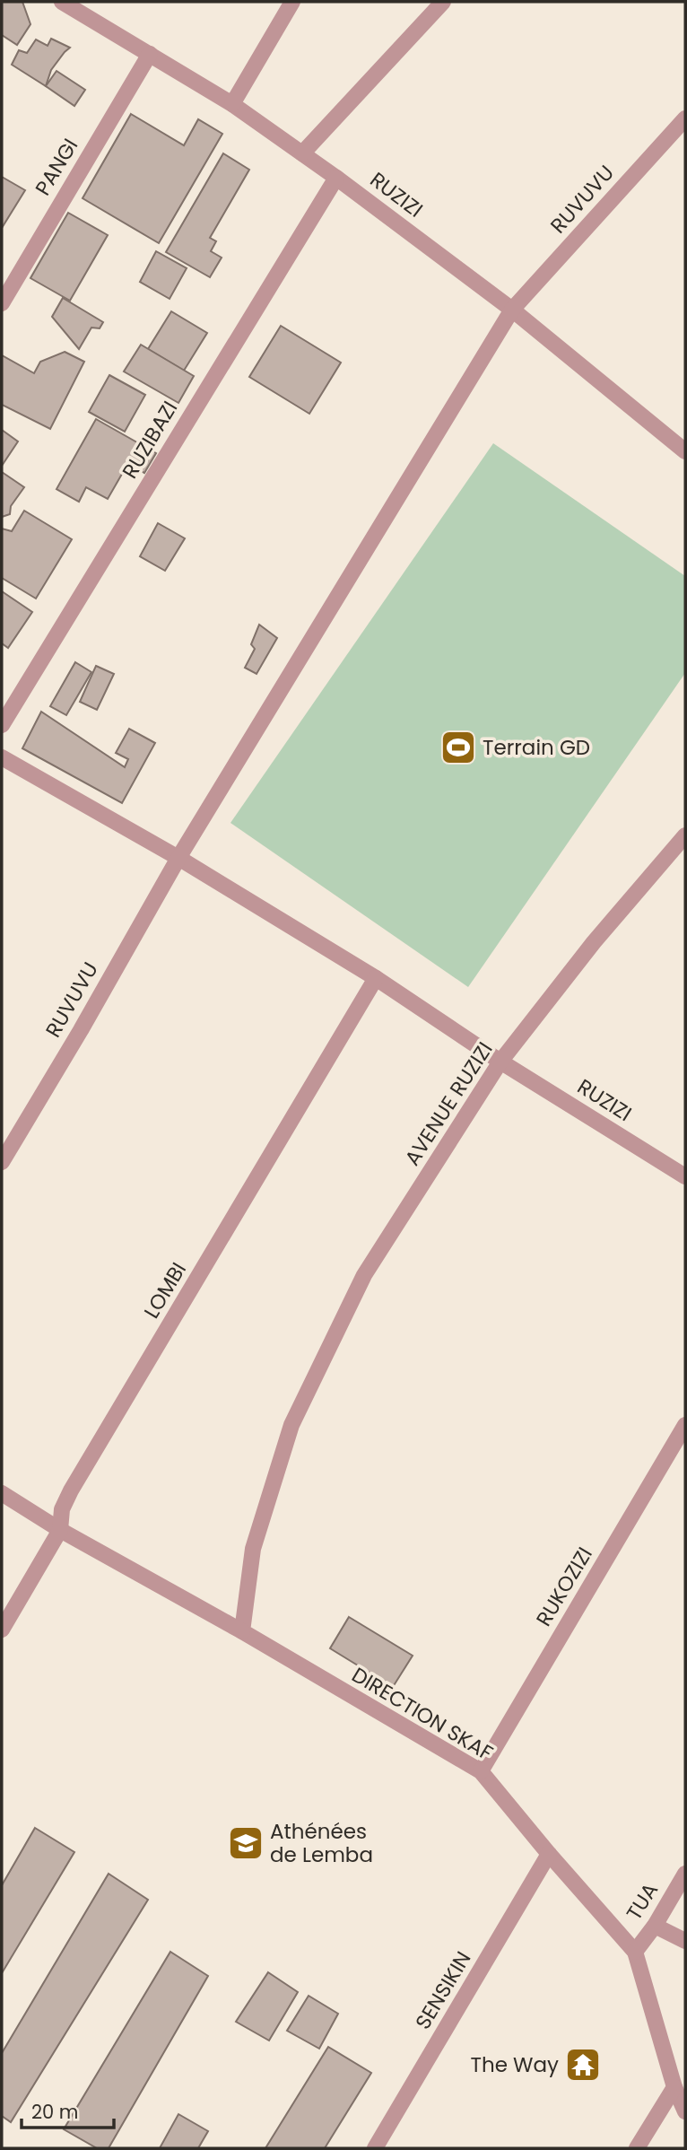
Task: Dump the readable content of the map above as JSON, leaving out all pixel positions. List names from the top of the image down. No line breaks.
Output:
{"streets":{"street":["PANGI","RUZIZI","RUVUVU","RUZIBAZI","AVENUE RUZIZI","LOMBI","RUKOZIZI","DIRECTION SKAF","TUA","SENSIKIN"]},"crossings":[["PANGI","RUZIZI"],["RUZIZI","RUVUVU"],["RUZIZI","RUZIBAZI"],["RUZIZI","AVENUE RUZIZI"],["RUZIZI","LOMBI"],["AVENUE RUZIZI","DIRECTION SKAF"],["LOMBI","DIRECTION SKAF"],["RUKOZIZI","DIRECTION SKAF"],["DIRECTION SKAF","TUA"],["DIRECTION SKAF","SENSIKIN"]],"places":{"sports":["Terrain GD"],"school or university":["Athénées de Lemba"],"temple":["The Way"]},"scale_bar":"20 m"}
